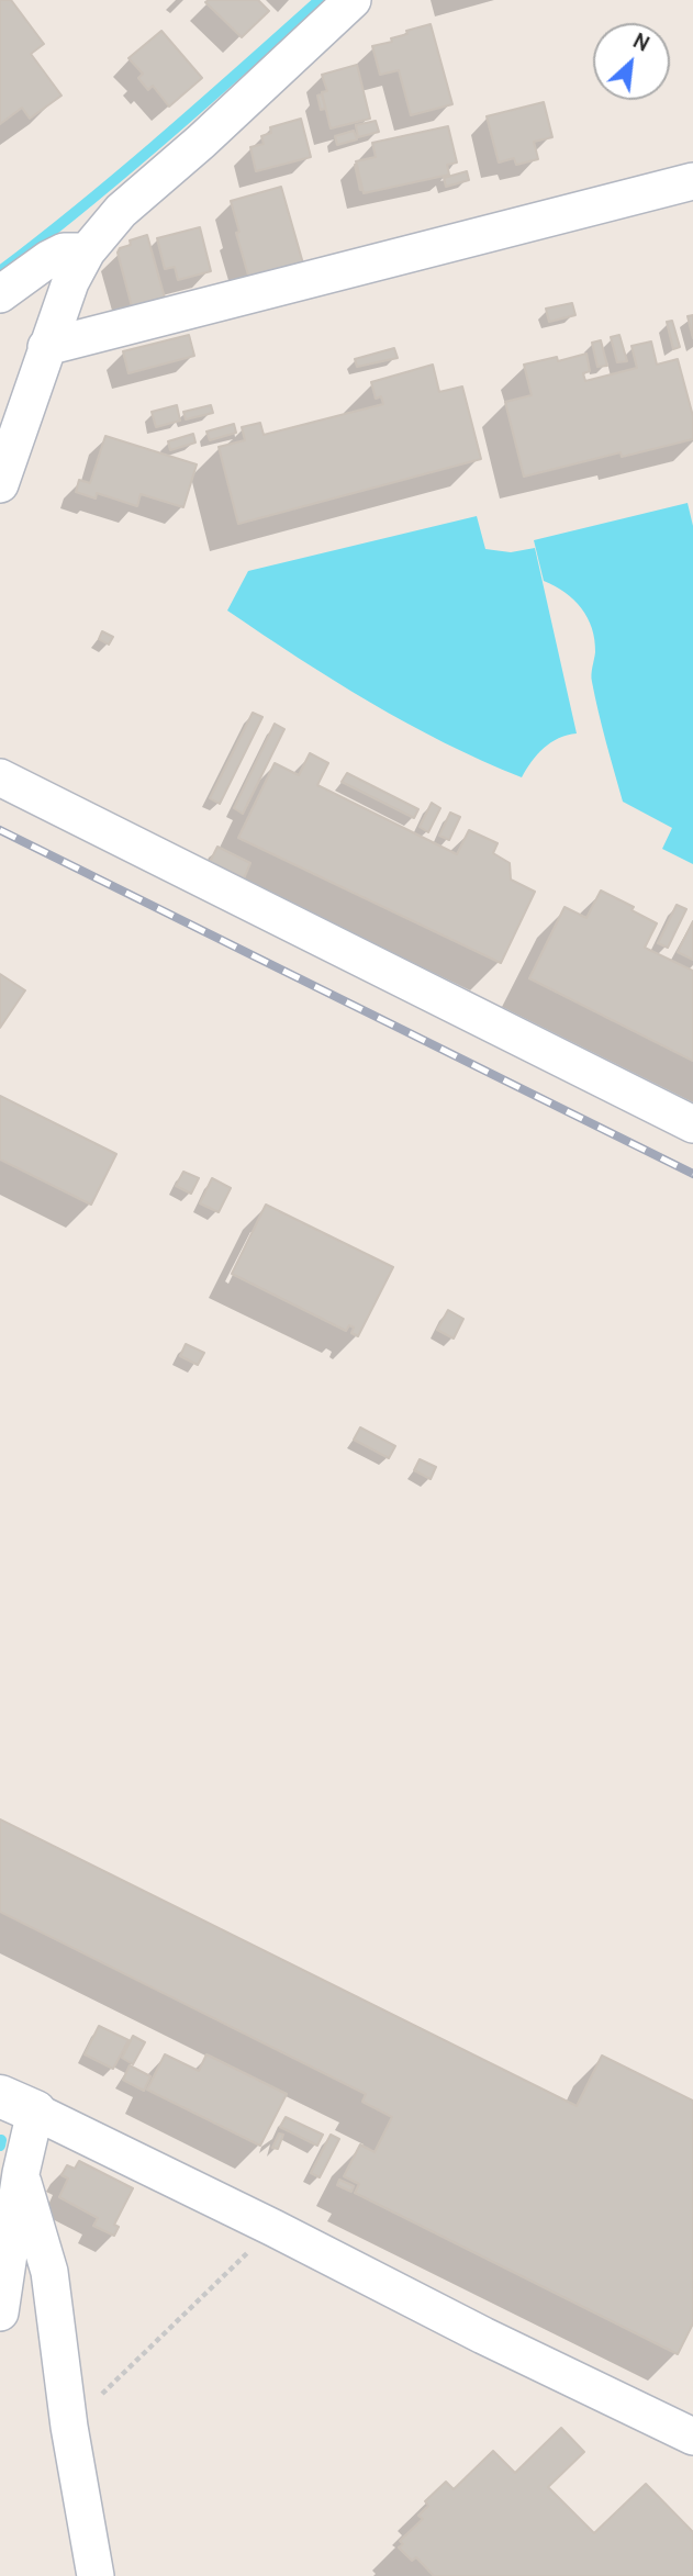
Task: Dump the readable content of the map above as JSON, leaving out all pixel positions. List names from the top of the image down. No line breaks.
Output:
{"north":"top right"}
